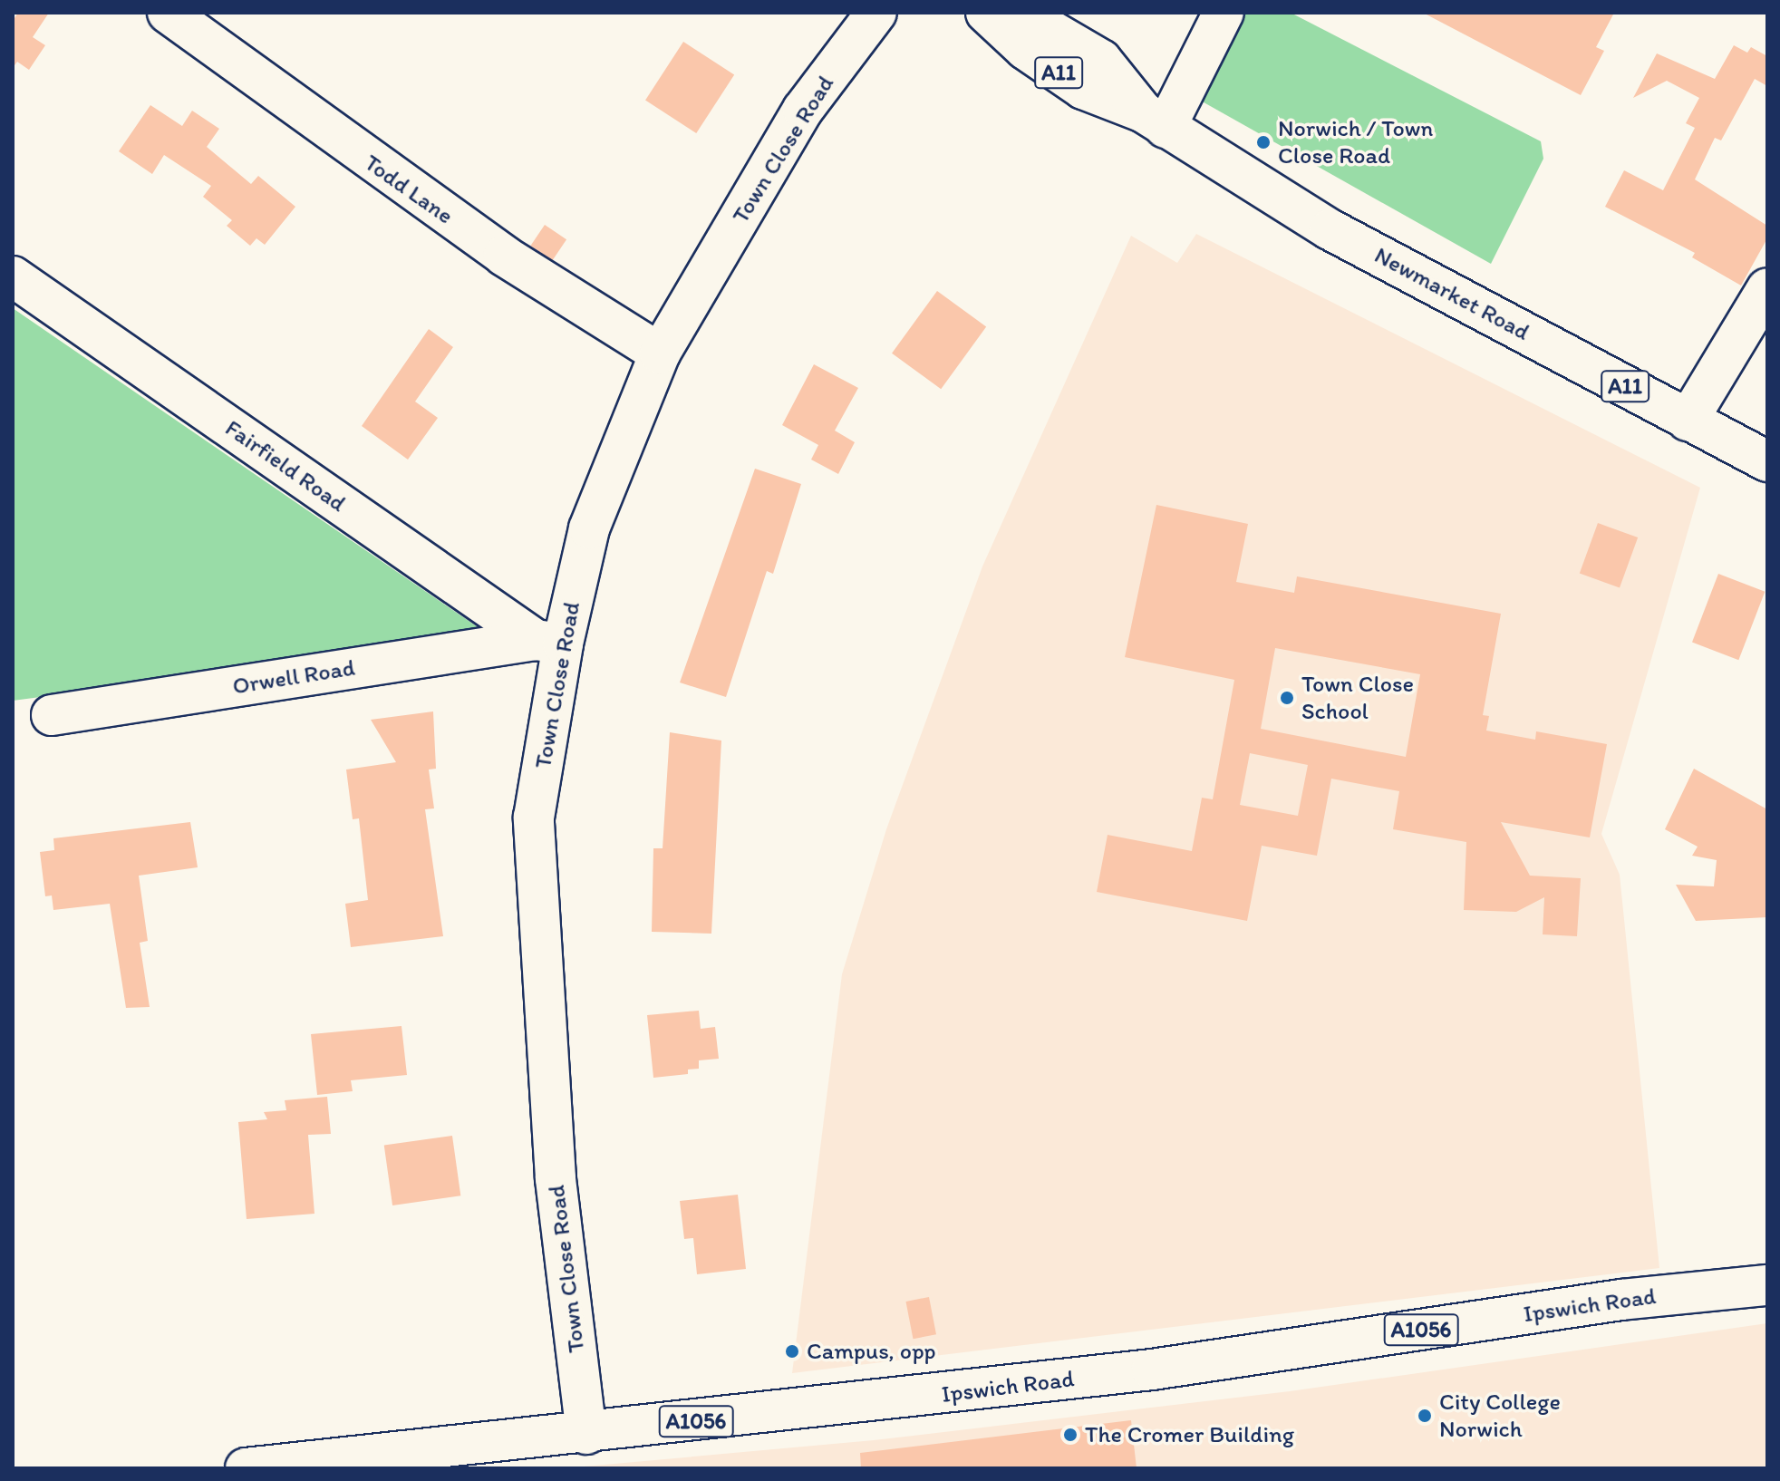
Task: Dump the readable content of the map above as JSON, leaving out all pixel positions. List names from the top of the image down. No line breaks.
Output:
{"streets":{"street":["A11","Town Close Road","Todd Lane","Newmarket Road","Fairfield Road","Orwell Road","Ipswich Road","A1056"]},"crossings":[["Town Close Road","Todd Lane"],["Town Close Road","Fairfield Road"],["Town Close Road","Orwell Road"],["Town Close Road","Ipswich Road"],["Fairfield Road","Orwell Road"]],"places":["Norwich / Town Close Road","Town Close School","Campus, opp","City College Norwich","The Cromer Building"]}
